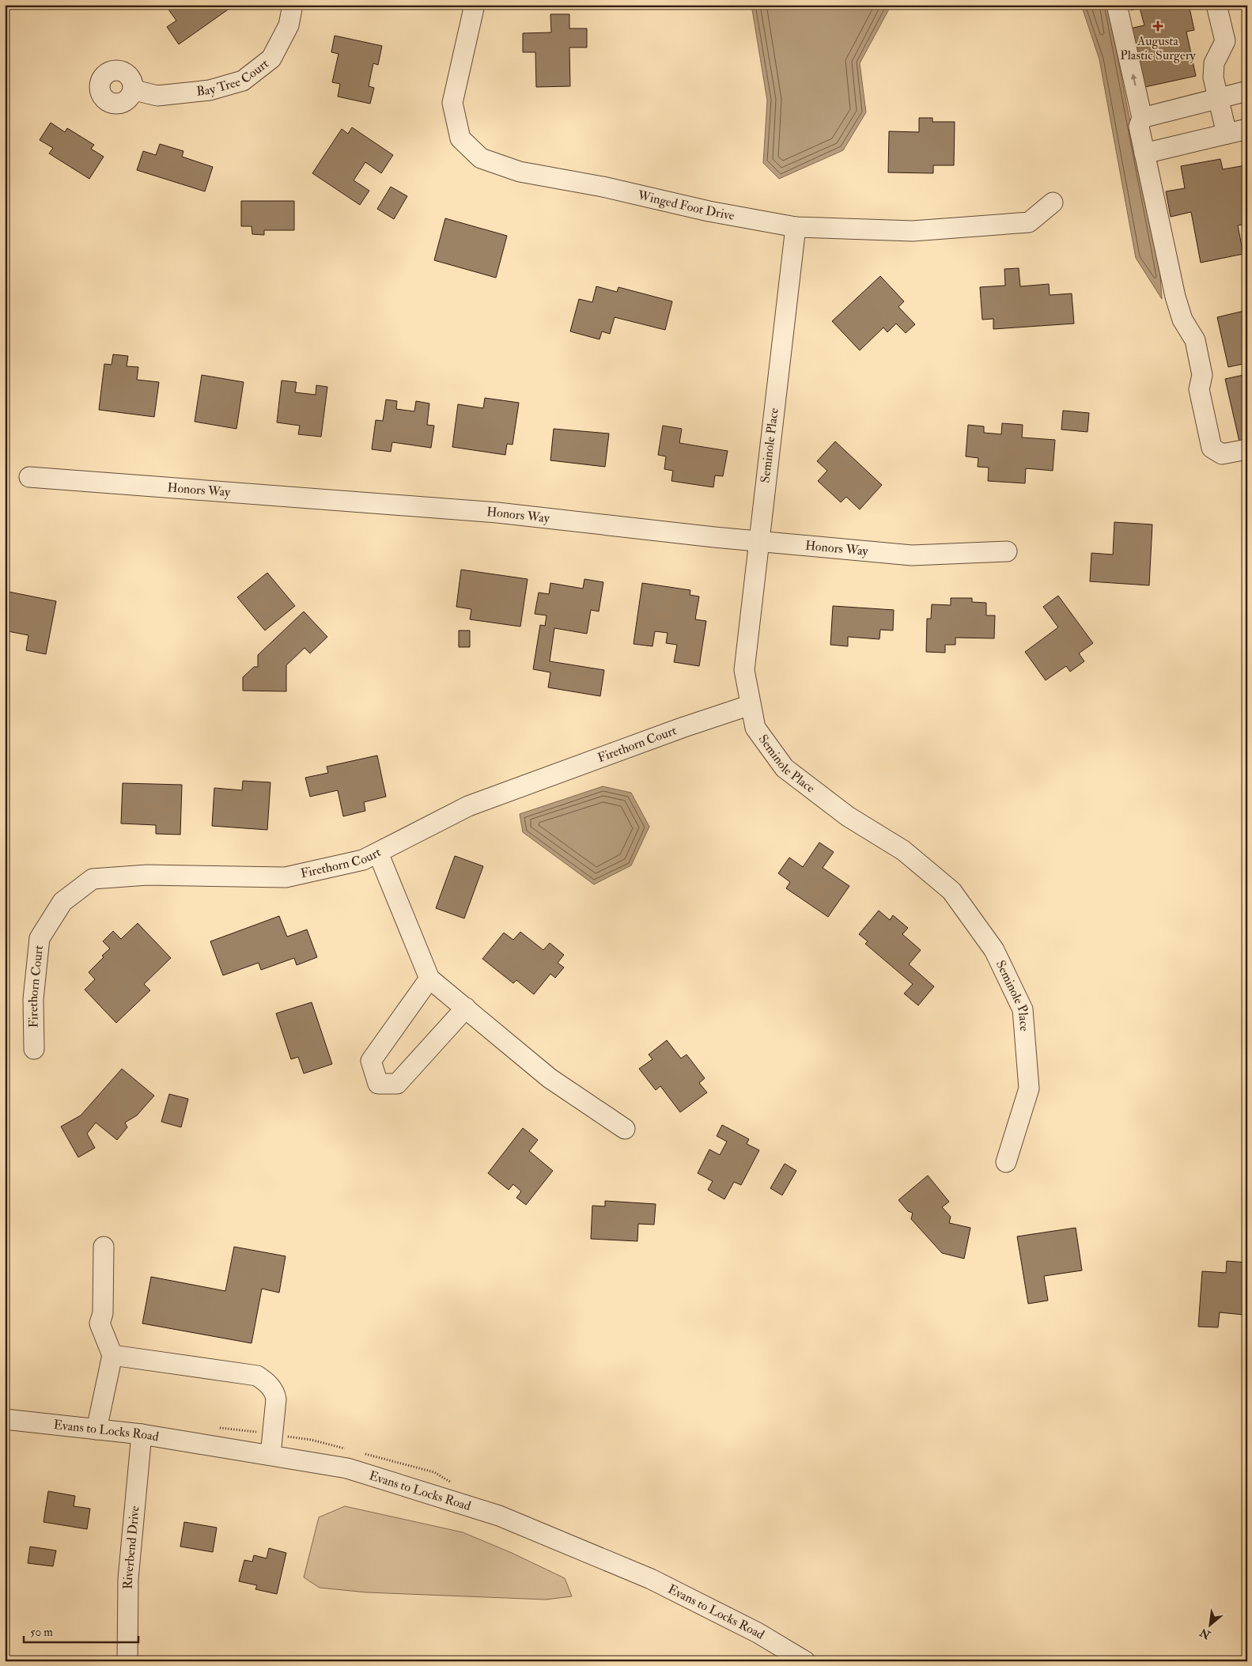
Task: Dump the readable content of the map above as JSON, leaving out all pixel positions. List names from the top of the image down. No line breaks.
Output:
{"streets":{"street":["Bay Tree Court","Winged Foot Drive","Seminole Place","Honors Way","Firethorn Court","Evans to Locks Road","Riverbend Drive"]},"crossings":[["Winged Foot Drive","Seminole Place"],["Seminole Place","Honors Way"],["Seminole Place","Firethorn Court"],["Evans to Locks Road","Riverbend Drive"]],"places":{"health":["Augusta Plastic Surgery"]},"scale_bar":"50 m","north":"bottom left"}
